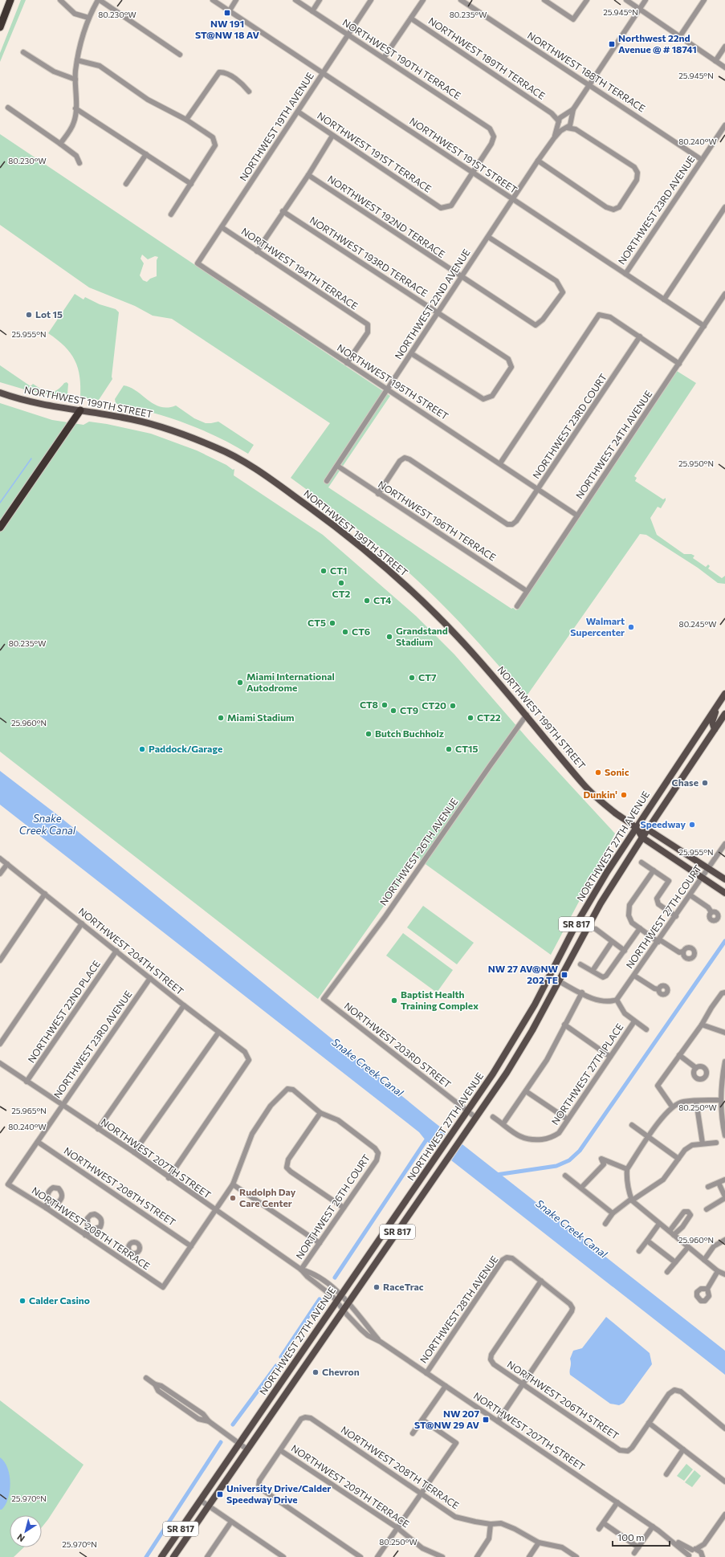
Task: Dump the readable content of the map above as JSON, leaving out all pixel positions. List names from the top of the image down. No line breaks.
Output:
{"streets":{"main road":["NORTHWEST 199TH STREET","NORTHWEST 27TH AVENUE","SR 817"],"street":["NORTHWEST 189TH TERRACE","NORTHWEST 190TH TERRACE","NORTHWEST 188TH TERRACE","NORTHWEST 19TH AVENUE","NORTHWEST 191ST TERRACE","NORTHWEST 191ST STREET","NORTHWEST 23RD AVENUE","NORTHWEST 192ND TERRACE","NORTHWEST 193RD TERRACE","NORTHWEST 194TH TERRACE","NORTHWEST 22ND AVENUE","NORTHWEST 195TH STREET","NORTHWEST 23RD COURT","NORTHWEST 24TH AVENUE","NORTHWEST 196TH TERRACE","NORTHWEST 26TH AVENUE","NORTHWEST 27TH COURT","NORTHWEST 204TH STREET","NORTHWEST 22ND PLACE","NORTHWEST 203RD STREET","NORTHWEST 27TH PLACE","NORTHWEST 207TH STREET","NORTHWEST 208TH STREET","NORTHWEST 26TH COURT","NORTHWEST 208TH TERRACE","NORTHWEST 28TH AVENUE","NORTHWEST 206TH STREET","NORTHWEST 209TH TERRACE"]},"crossings":[["NORTHWEST 189TH TERRACE","NORTHWEST 22ND AVENUE"],["NORTHWEST 190TH TERRACE","NORTHWEST 19TH AVENUE"],["NORTHWEST 190TH TERRACE","NORTHWEST 191ST TERRACE"],["NORTHWEST 190TH TERRACE","NORTHWEST 191ST STREET"],["NORTHWEST 188TH TERRACE","NORTHWEST 23RD AVENUE"],["NORTHWEST 19TH AVENUE","NORTHWEST 191ST TERRACE"],["NORTHWEST 19TH AVENUE","NORTHWEST 191ST STREET"],["NORTHWEST 19TH AVENUE","NORTHWEST 194TH TERRACE"],["NORTHWEST 19TH AVENUE","NORTHWEST 195TH STREET"],["NORTHWEST 191ST TERRACE","NORTHWEST 191ST STREET"],["NORTHWEST 191ST STREET","NORTHWEST 23RD AVENUE"],["NORTHWEST 191ST STREET","NORTHWEST 22ND AVENUE"],["NORTHWEST 191ST STREET","NORTHWEST 24TH AVENUE"],["NORTHWEST 23RD AVENUE","NORTHWEST 204TH STREET"],["NORTHWEST 23RD AVENUE","NORTHWEST 207TH STREET"],["NORTHWEST 23RD AVENUE","NORTHWEST 208TH STREET"],["NORTHWEST 23RD AVENUE","NORTHWEST 208TH TERRACE"],["NORTHWEST 192ND TERRACE","NORTHWEST 22ND AVENUE"],["NORTHWEST 193RD TERRACE","NORTHWEST 22ND AVENUE"],["NORTHWEST 194TH TERRACE","NORTHWEST 195TH STREET"],["NORTHWEST 22ND AVENUE","NORTHWEST 195TH STREET"],["NORTHWEST 22ND AVENUE","NORTHWEST 196TH TERRACE"],["NORTHWEST 195TH STREET","NORTHWEST 23RD COURT"],["NORTHWEST 195TH STREET","NORTHWEST 24TH AVENUE"],["NORTHWEST 199TH STREET","NORTHWEST 27TH AVENUE"],["NORTHWEST 199TH STREET","NORTHWEST 26TH AVENUE"],["NORTHWEST 199TH STREET","NORTHWEST 27TH COURT"],["NORTHWEST 23RD COURT","NORTHWEST 196TH TERRACE"],["NORTHWEST 24TH AVENUE","NORTHWEST 196TH TERRACE"],["NORTHWEST 27TH AVENUE","NORTHWEST 203RD STREET"],["NORTHWEST 27TH AVENUE","NORTHWEST 207TH STREET"],["NORTHWEST 26TH AVENUE","NORTHWEST 203RD STREET"],["NORTHWEST 204TH STREET","NORTHWEST 22ND PLACE"],["NORTHWEST 204TH STREET","NORTHWEST 207TH STREET"],["NORTHWEST 22ND PLACE","NORTHWEST 207TH STREET"],["NORTHWEST 207TH STREET","NORTHWEST 26TH COURT"],["NORTHWEST 207TH STREET","NORTHWEST 28TH AVENUE"],["NORTHWEST 208TH STREET","NORTHWEST 208TH TERRACE"],["NORTHWEST 208TH TERRACE","NORTHWEST 209TH TERRACE"],["NORTHWEST 28TH AVENUE","NORTHWEST 206TH STREET"]],"water":["Snake Creek Canal"],"places":{"transit":["NW 191 ST@NW 18 AV","Northwest 22nd Avenue @ # 18741","NW 27 AV@NW 202 TE","NW 207 ST@NW 29 AV","University Drive/Calder Speedway Drive"],"other":["Lot 15","CT1","CT2","CT4","CT5","Walmart Supercenter","CT6","Grandstand Stadium","CT7","Miami International Autodrome","CT8","CT20","CT9","Miami Stadium","CT22","Butch Buchholz","Paddock/Garage","CT15","Sonic","Chase","Dunkin'","Speedway","Baptist Health Training Complex","Rudolph Day Care Center","RaceTrac","Calder Casino","Chevron"]},"scale_bar":"100 m","north":"bottom left","coordinates":["25.945°N","80.230°W","80.235°W","80.240°W","25.955°N","25.950°N","80.245°W","25.960°N","80.250°W","25.965°N","25.970°N"]}
